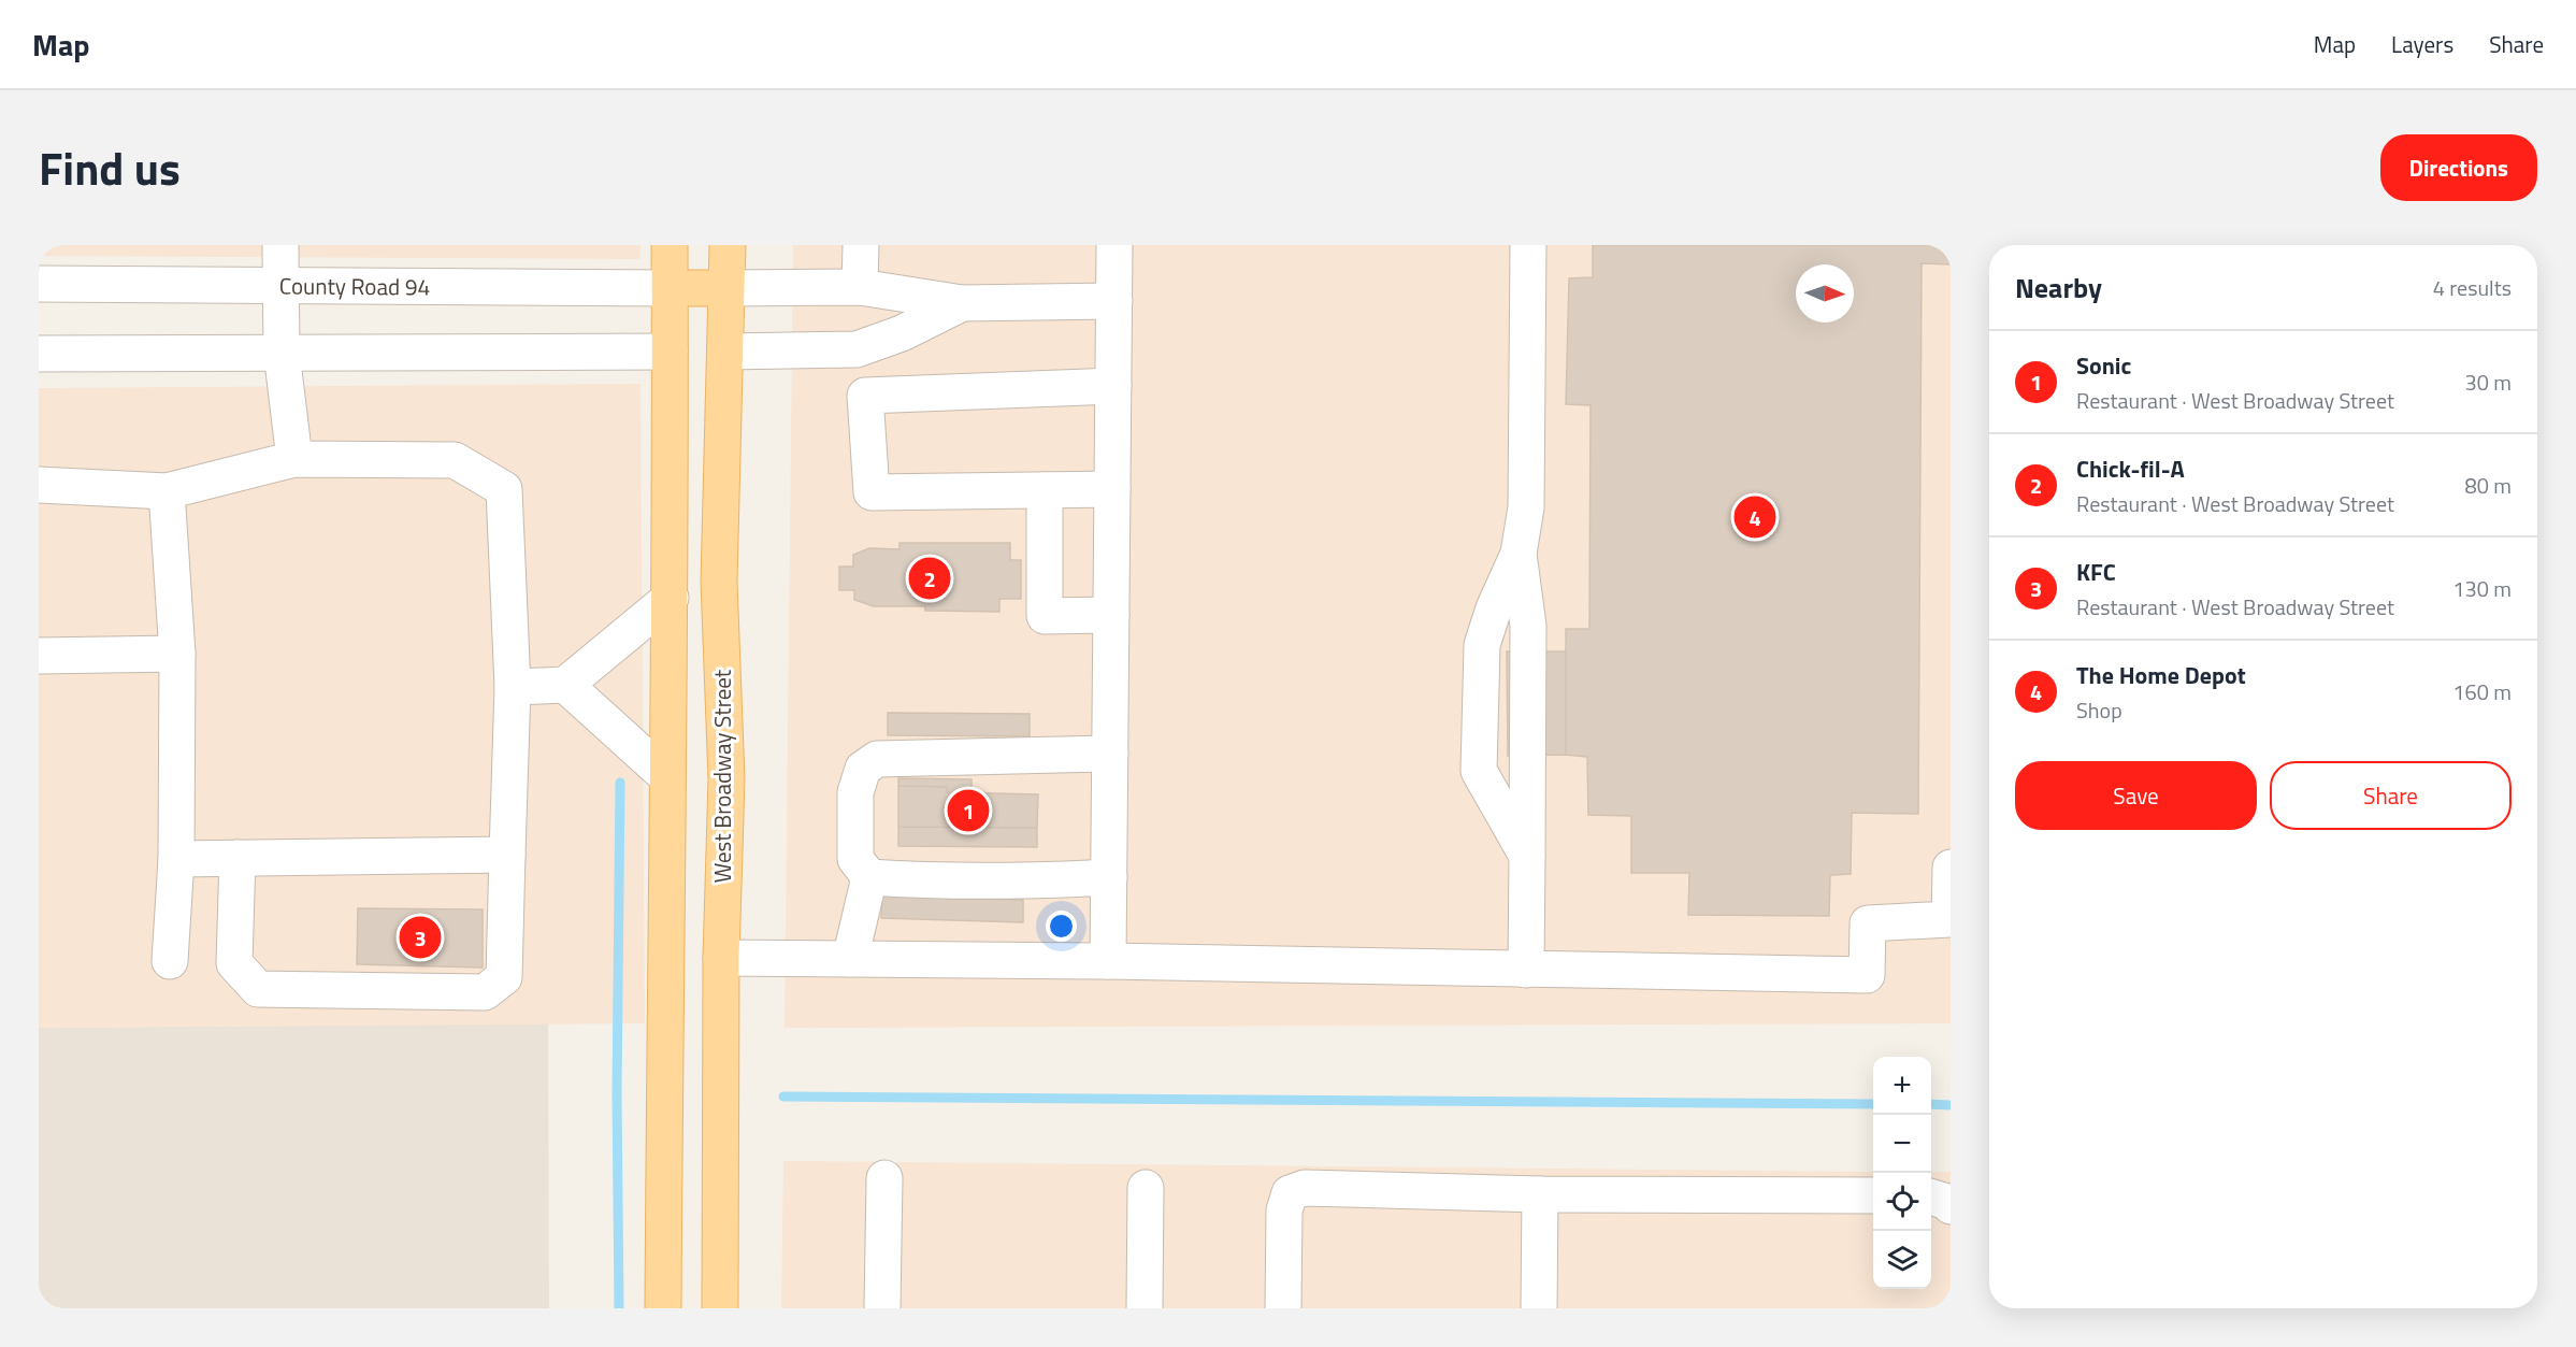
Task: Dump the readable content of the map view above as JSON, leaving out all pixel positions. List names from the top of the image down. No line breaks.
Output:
{"streets":{"main road":["West Broadway Street"],"street":["County Road 94"]},"north":"right","page":{"header":"Map","nav":["Map","Layers","Share"],"title":"Find us","buttons":["Directions",["Save","Share"]],"heading":["Nearby","4 results"],"list":[{"mark":"1","name":"Sonic","note":"Restaurant · West Broadway Street","value":"30 m"},{"mark":"2","name":"Chick-fil-A","note":"Restaurant · West Broadway Street","value":"80 m"},{"mark":"3","name":"KFC","note":"Restaurant · West Broadway Street","value":"130 m"},{"mark":"4","name":"The Home Depot","note":"Shop","value":"160 m"}],"pins":["4","2","1","3"],"map_buttons":["+","−"]}}
